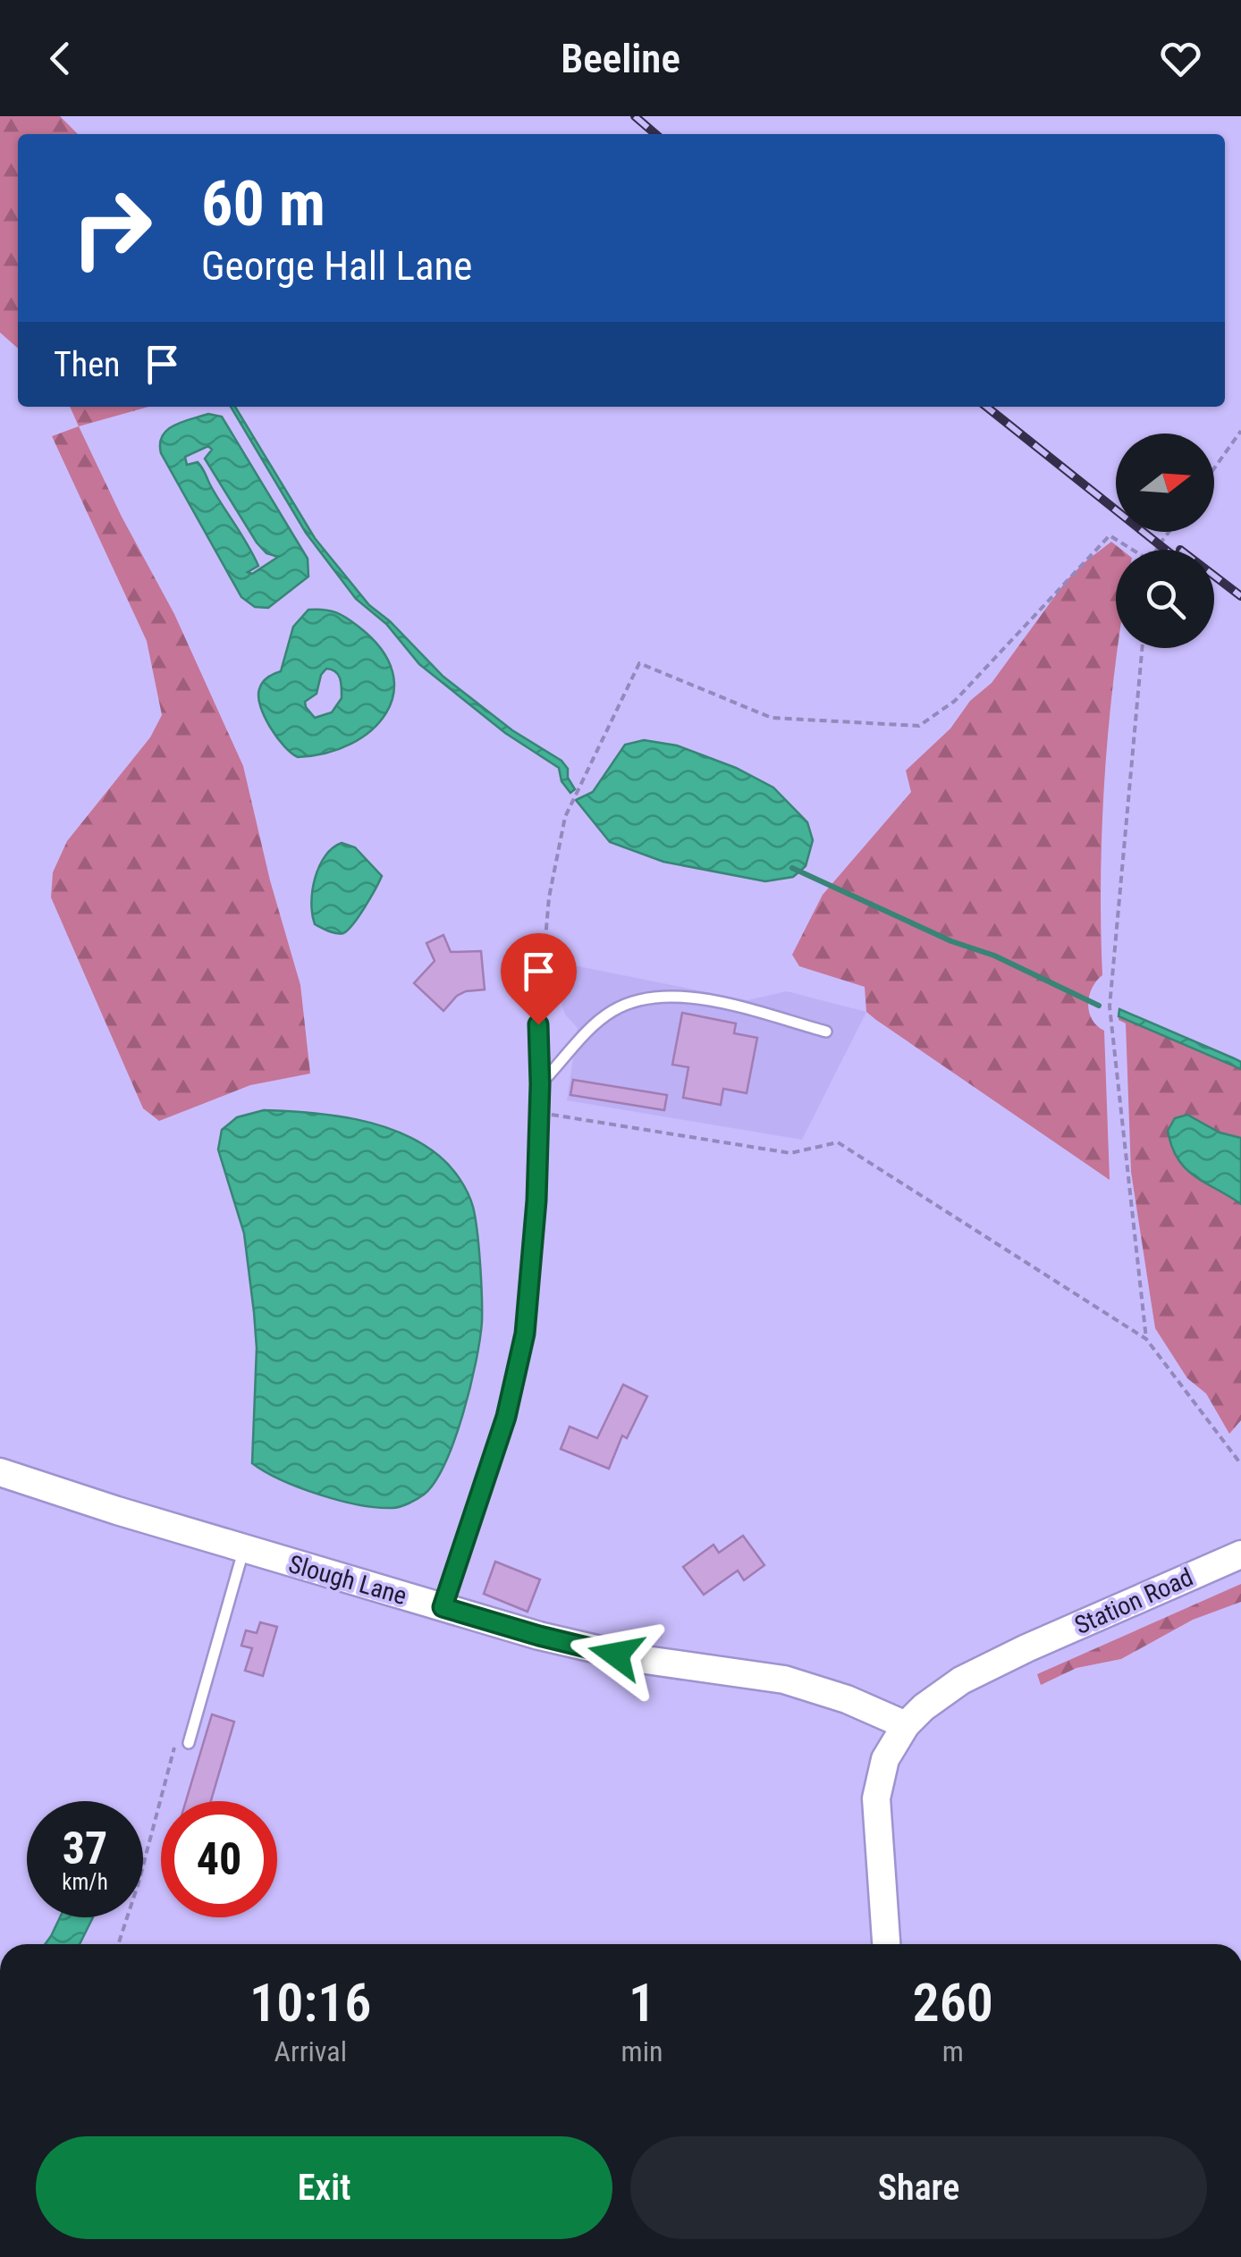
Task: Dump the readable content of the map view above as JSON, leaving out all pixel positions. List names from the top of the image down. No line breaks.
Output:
{"streets":{"street":["Slough Lane","Station Road"]},"crossings":[["Slough Lane","Station Road"]],"north":"right","page":{"header":"Beeline","turn":["60 m","George Hall Lane"],"then":"Then","speed":"37 km/h","limit":"40","eta":["10:16","Arrival","1","min","260","m"],"buttons":["Exit","Share"]}}
